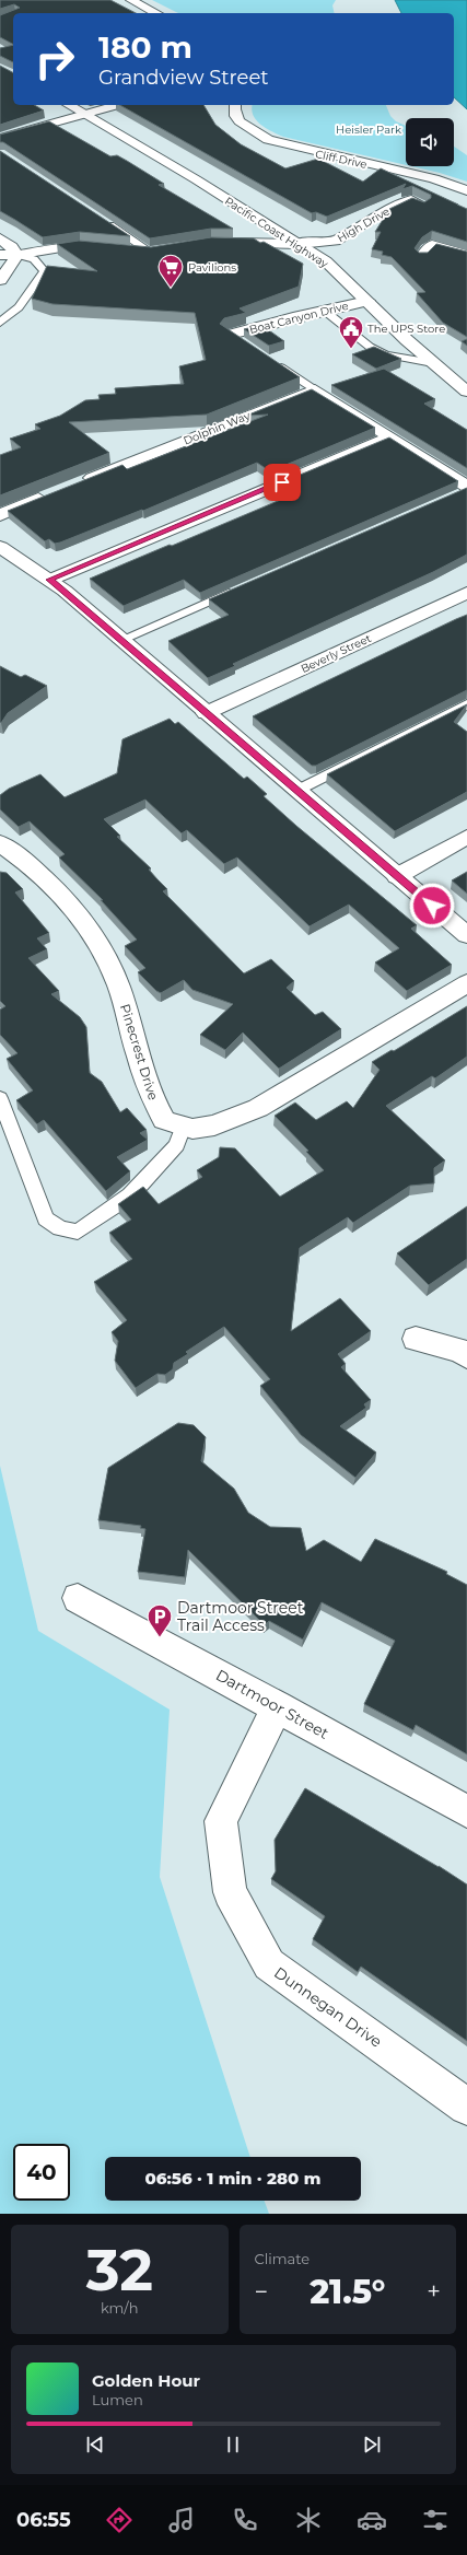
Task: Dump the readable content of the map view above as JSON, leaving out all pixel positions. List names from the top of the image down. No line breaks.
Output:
{"streets":{"main road":["Cliff Drive","High Drive","Pacific Coast Highway","Boat Canyon Drive","Dolphin Way","Beverly Street","Pinecrest Drive","Dartmoor Street","Dunnegan Drive"]},"crossings":[["High Drive","Pacific Coast Highway"],["Pacific Coast Highway","Boat Canyon Drive"],["Dartmoor Street","Dunnegan Drive"]],"parks":["Heisler Park"],"places":{"supermarket":["Pavilions"],"public building":["The UPS Store"],"parking":["Dartmoor Street Trail Access"]},"page":{"turn":["180 m","Grandview Street"],"limit":"40","trip":"06:56 · 1 min · 280 m","tile":[["32","km/h"],"Climate"],"heat":["−","21.5°","+"],"song":["Golden Hour","Lumen"],"tabs":"06:55"}}
